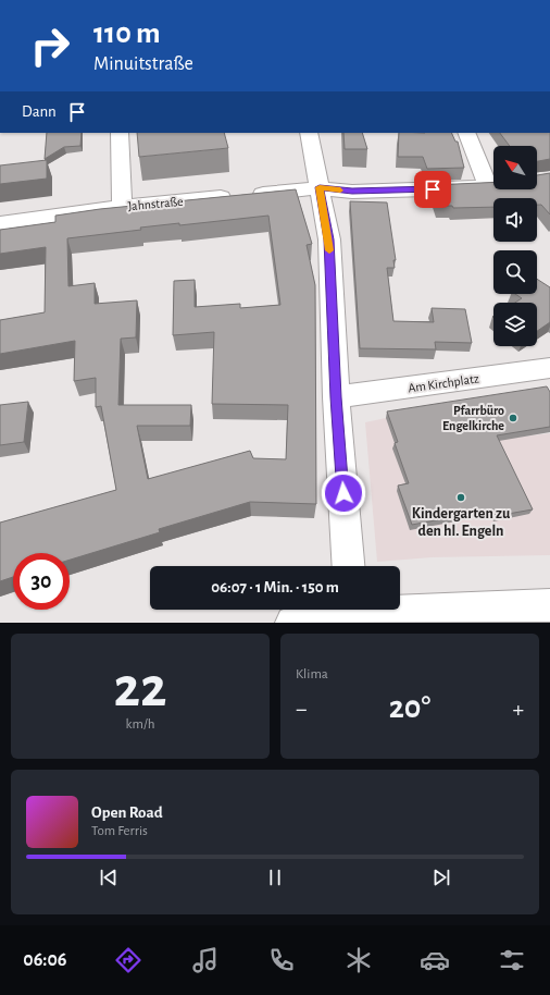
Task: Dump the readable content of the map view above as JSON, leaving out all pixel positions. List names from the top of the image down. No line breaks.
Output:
{"streets":{"street":["Jahnstraße","Am Kirchplatz"]},"places":["Pfarrbüro Engelkirche","Kindergarten zu den hl. Engeln"],"north":"top left","page":{"turn":["110 m","Minuitstraße"],"then":"Dann","limit":"30","trip":"06:07 · 1 Min. · 150 m","tile":[["22","km/h"],"Klima"],"heat":["−","20°","+"],"song":["Open Road","Tom Ferris"],"tabs":"06:06"}}
